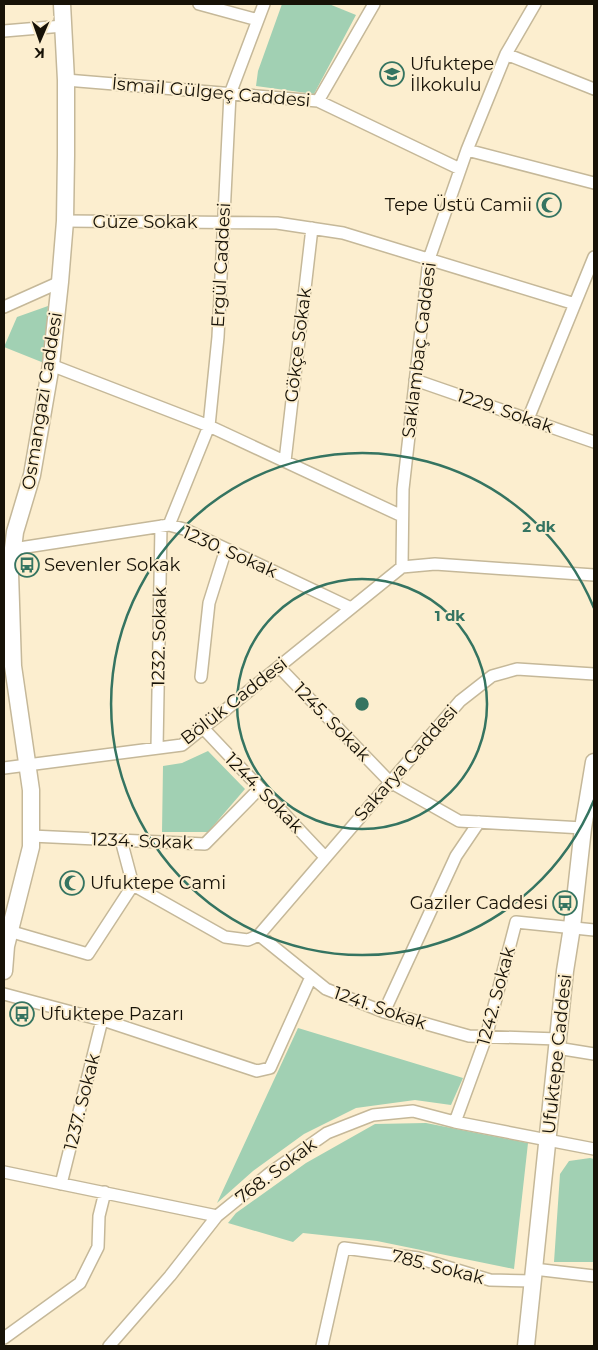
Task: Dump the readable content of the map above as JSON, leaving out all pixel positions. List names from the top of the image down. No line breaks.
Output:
{"streets":{"main road":["Osmangazi Caddesi","Ufuktepe Caddesi"],"street":["İsmail Gülgeç Caddesi","Güze Sokak","Ergül Caddesi","Gökçe Sokak","Saklambaç Caddesi","1229. Sokak","1230. Sokak","1232. Sokak","Bölük Caddesi","1245. Sokak","Sakarya Caddesi","1244. Sokak","1234. Sokak","1242. Sokak","1241. Sokak","1237. Sokak","768. Sokak","785. Sokak"]},"crossings":[["İsmail Gülgeç Caddesi","Ergül Caddesi"],["İsmail Gülgeç Caddesi","Saklambaç Caddesi"],["İsmail Gülgeç Caddesi","Osmangazi Caddesi"],["Güze Sokak","Ergül Caddesi"],["Güze Sokak","Gökçe Sokak"],["Güze Sokak","Saklambaç Caddesi"],["Güze Sokak","Osmangazi Caddesi"],["Ergül Caddesi","1230. Sokak"],["Ergül Caddesi","1232. Sokak"],["Saklambaç Caddesi","1229. Sokak"],["Saklambaç Caddesi","Bölük Caddesi"],["Osmangazi Caddesi","1230. Sokak"],["Osmangazi Caddesi","Bölük Caddesi"],["Osmangazi Caddesi","1234. Sokak"],["1230. Sokak","1232. Sokak"],["1230. Sokak","Bölük Caddesi"],["1232. Sokak","Bölük Caddesi"],["Bölük Caddesi","1245. Sokak"],["Bölük Caddesi","1244. Sokak"],["1245. Sokak","Sakarya Caddesi"],["1245. Sokak","Ufuktepe Caddesi"],["Sakarya Caddesi","1244. Sokak"],["Sakarya Caddesi","1241. Sokak"],["1244. Sokak","1234. Sokak"],["1242. Sokak","1241. Sokak"],["1242. Sokak","Ufuktepe Caddesi"],["1242. Sokak","768. Sokak"],["1241. Sokak","Ufuktepe Caddesi"],["Ufuktepe Caddesi","768. Sokak"],["Ufuktepe Caddesi","785. Sokak"]],"places":{"school or university":["Ufuktepe İlkokulu"],"mosque":["Tepe Üstü Camii","Ufuktepe Cami"],"bus stop":["Sevenler Sokak","Gaziler Caddesi","Ufuktepe Pazarı"]},"north":"bottom","rings":["2 dk","1 dk"]}
